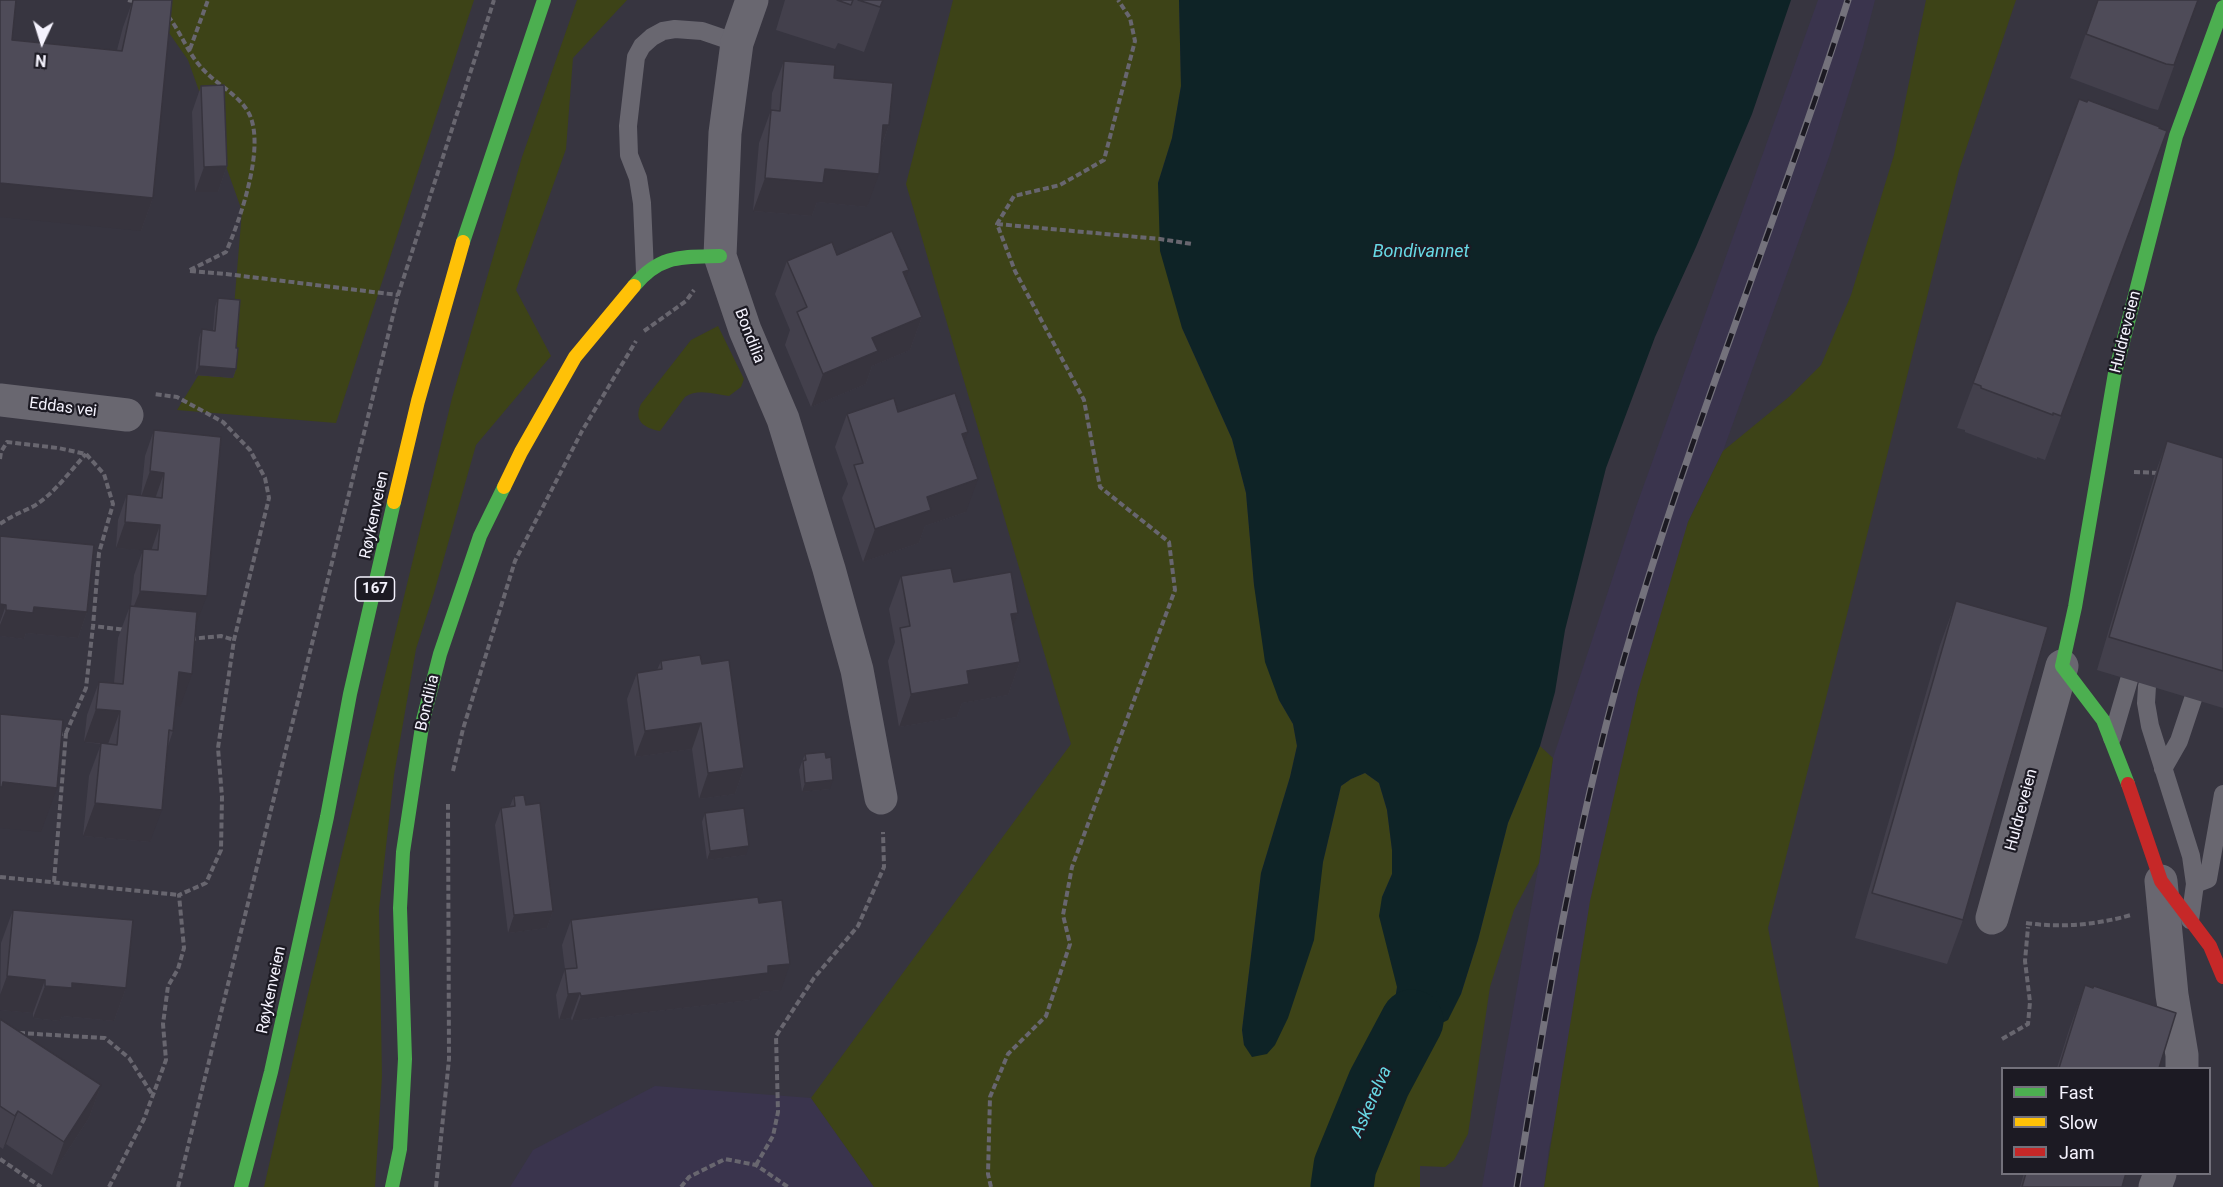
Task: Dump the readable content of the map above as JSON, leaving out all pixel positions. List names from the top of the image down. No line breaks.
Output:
{"streets":{"street":["Huldreveien","Bondilia","Eddas vei","Røykenveien","167"]},"water":["Bondivannet","Askerelva"],"legend":["Fast","Slow","Jam"],"north":"bottom"}
